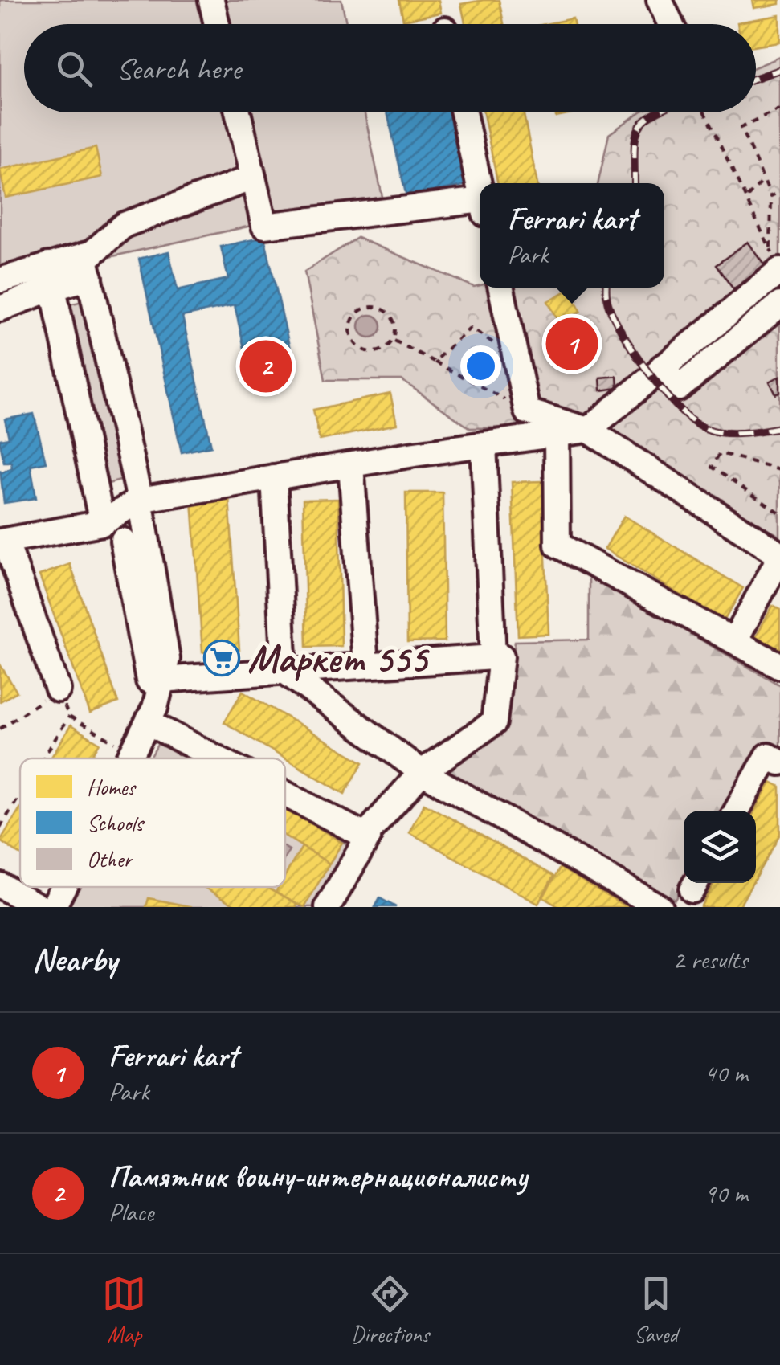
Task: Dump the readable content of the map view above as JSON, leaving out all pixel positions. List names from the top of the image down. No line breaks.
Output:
{"places":{"supermarket":["Маркет 555"]},"legend":["Homes","Schools","Other"],"page":{"search":"Search here","popup":["Ferrari kart","Park"],"pins":["1","2"],"heading":["Nearby","2 results"],"list":[{"mark":"1","name":"Ferrari kart","note":"Park","value":"40 m"},{"mark":"2","name":"Памятник воину-интернационалисту","note":"Place","value":"90 m"}],"nav":["Map","Directions","Saved"]}}
